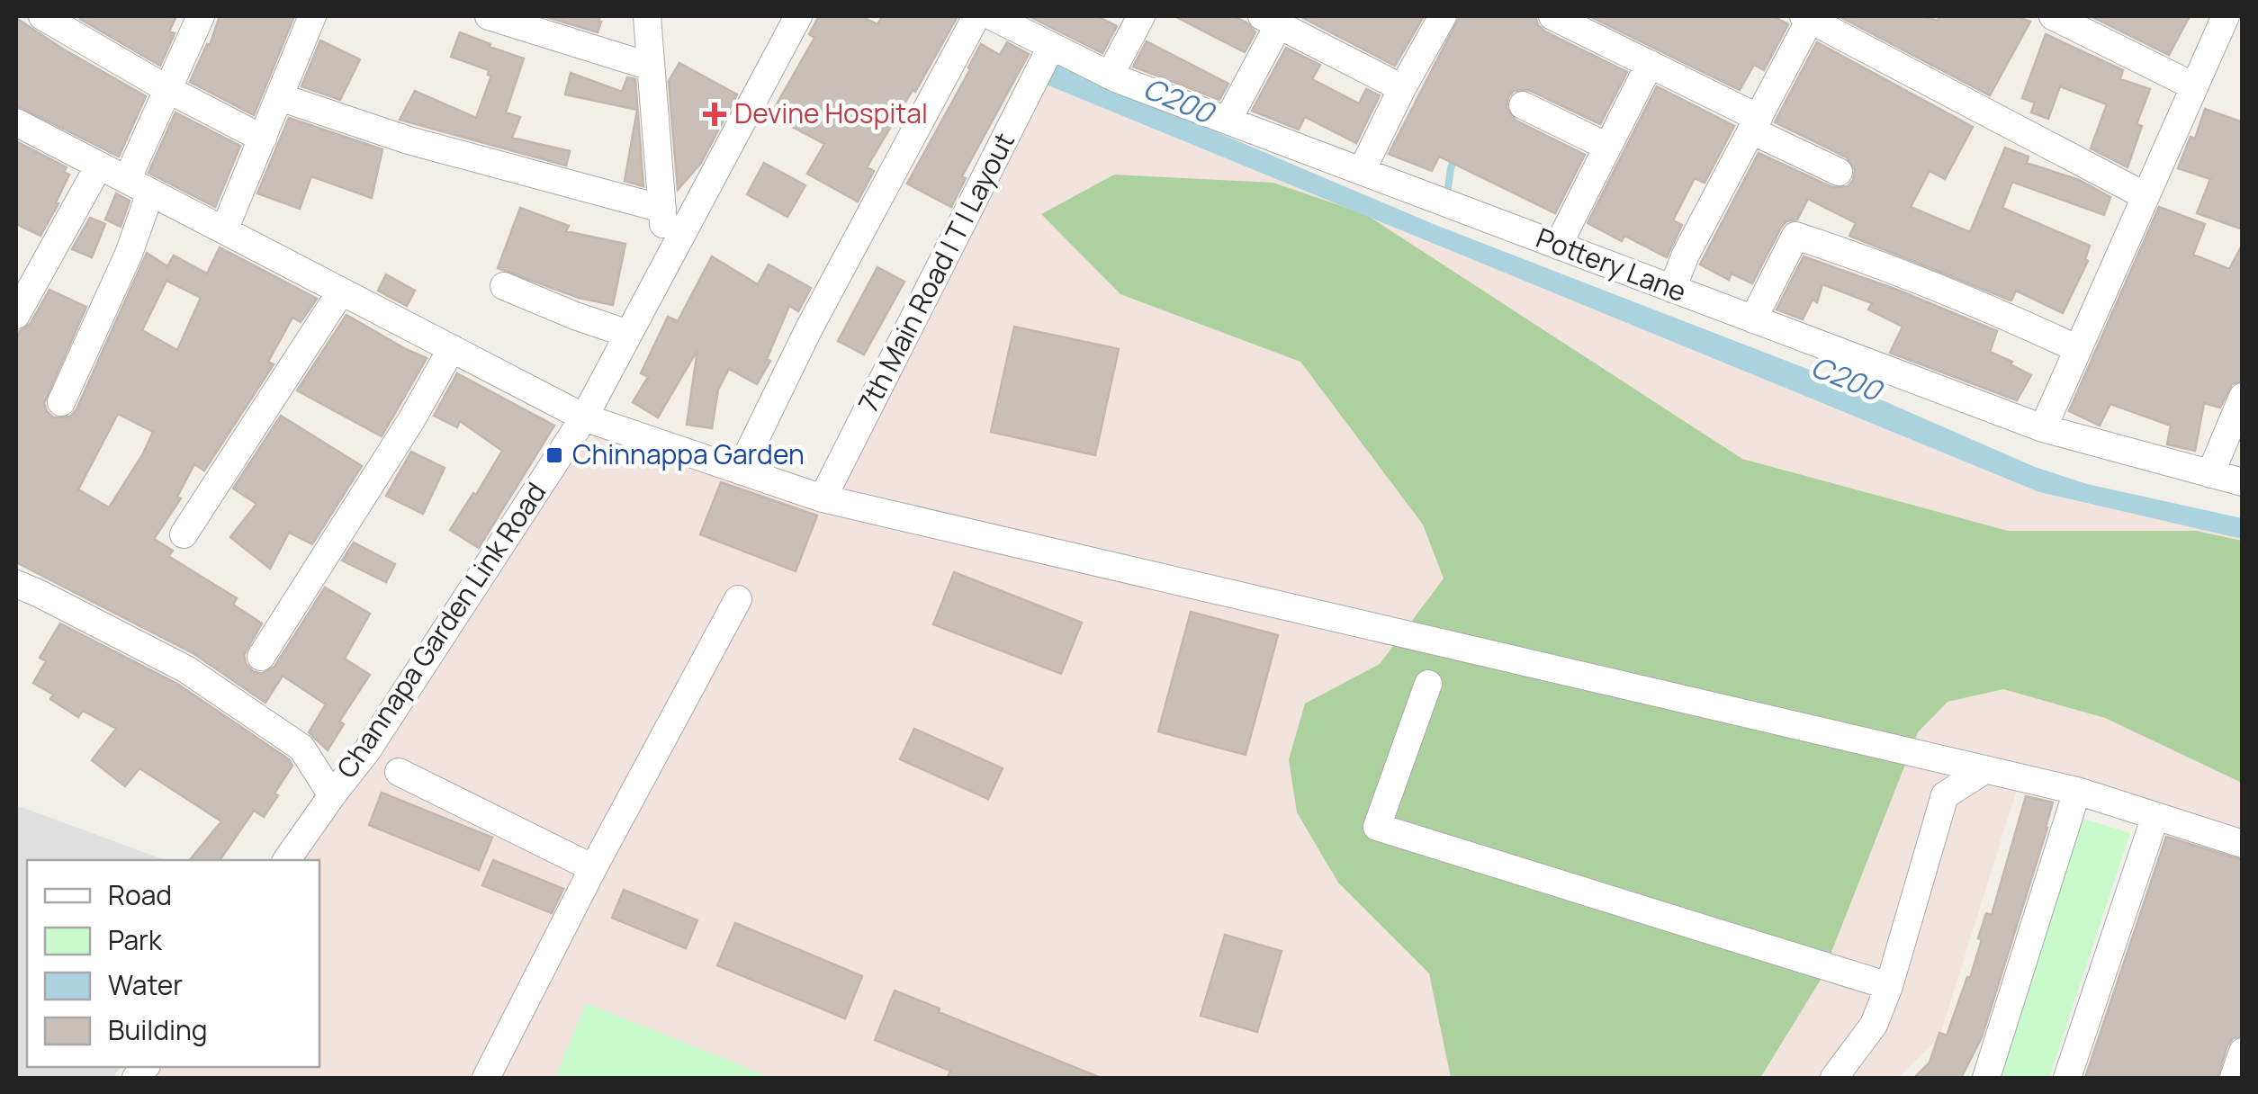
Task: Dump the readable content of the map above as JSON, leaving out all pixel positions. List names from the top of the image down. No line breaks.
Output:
{"streets":{"street":["Pottery Lane","7th Main Road I T I Layout","Channapa Garden Link Road"]},"crossings":[["Pottery Lane","7th Main Road I T I Layout"]],"water":["C200"],"places":{"health":["Devine Hospital"],"transit":["Chinnappa Garden"]},"legend":["Road","Park","Water","Building"]}
